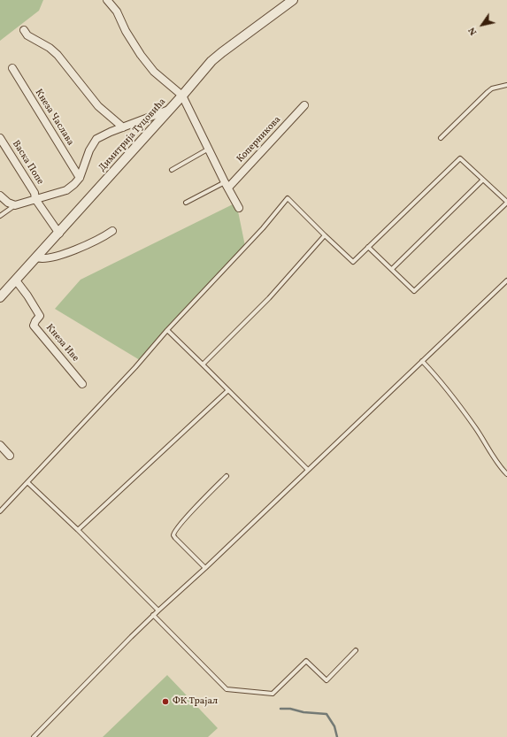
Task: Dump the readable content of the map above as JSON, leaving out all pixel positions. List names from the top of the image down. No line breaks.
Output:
{"streets":{"street":["Кнеза Часлава","Димитрија Туцовића","Коперникова","Васка Попе","Кнеза Иве"]},"crossings":[["Димитрија Туцовића","Васка Попе"],["Димитрија Туцовића","Кнеза Иве"]],"places":["ФК Трајал"],"north":"bottom left"}
